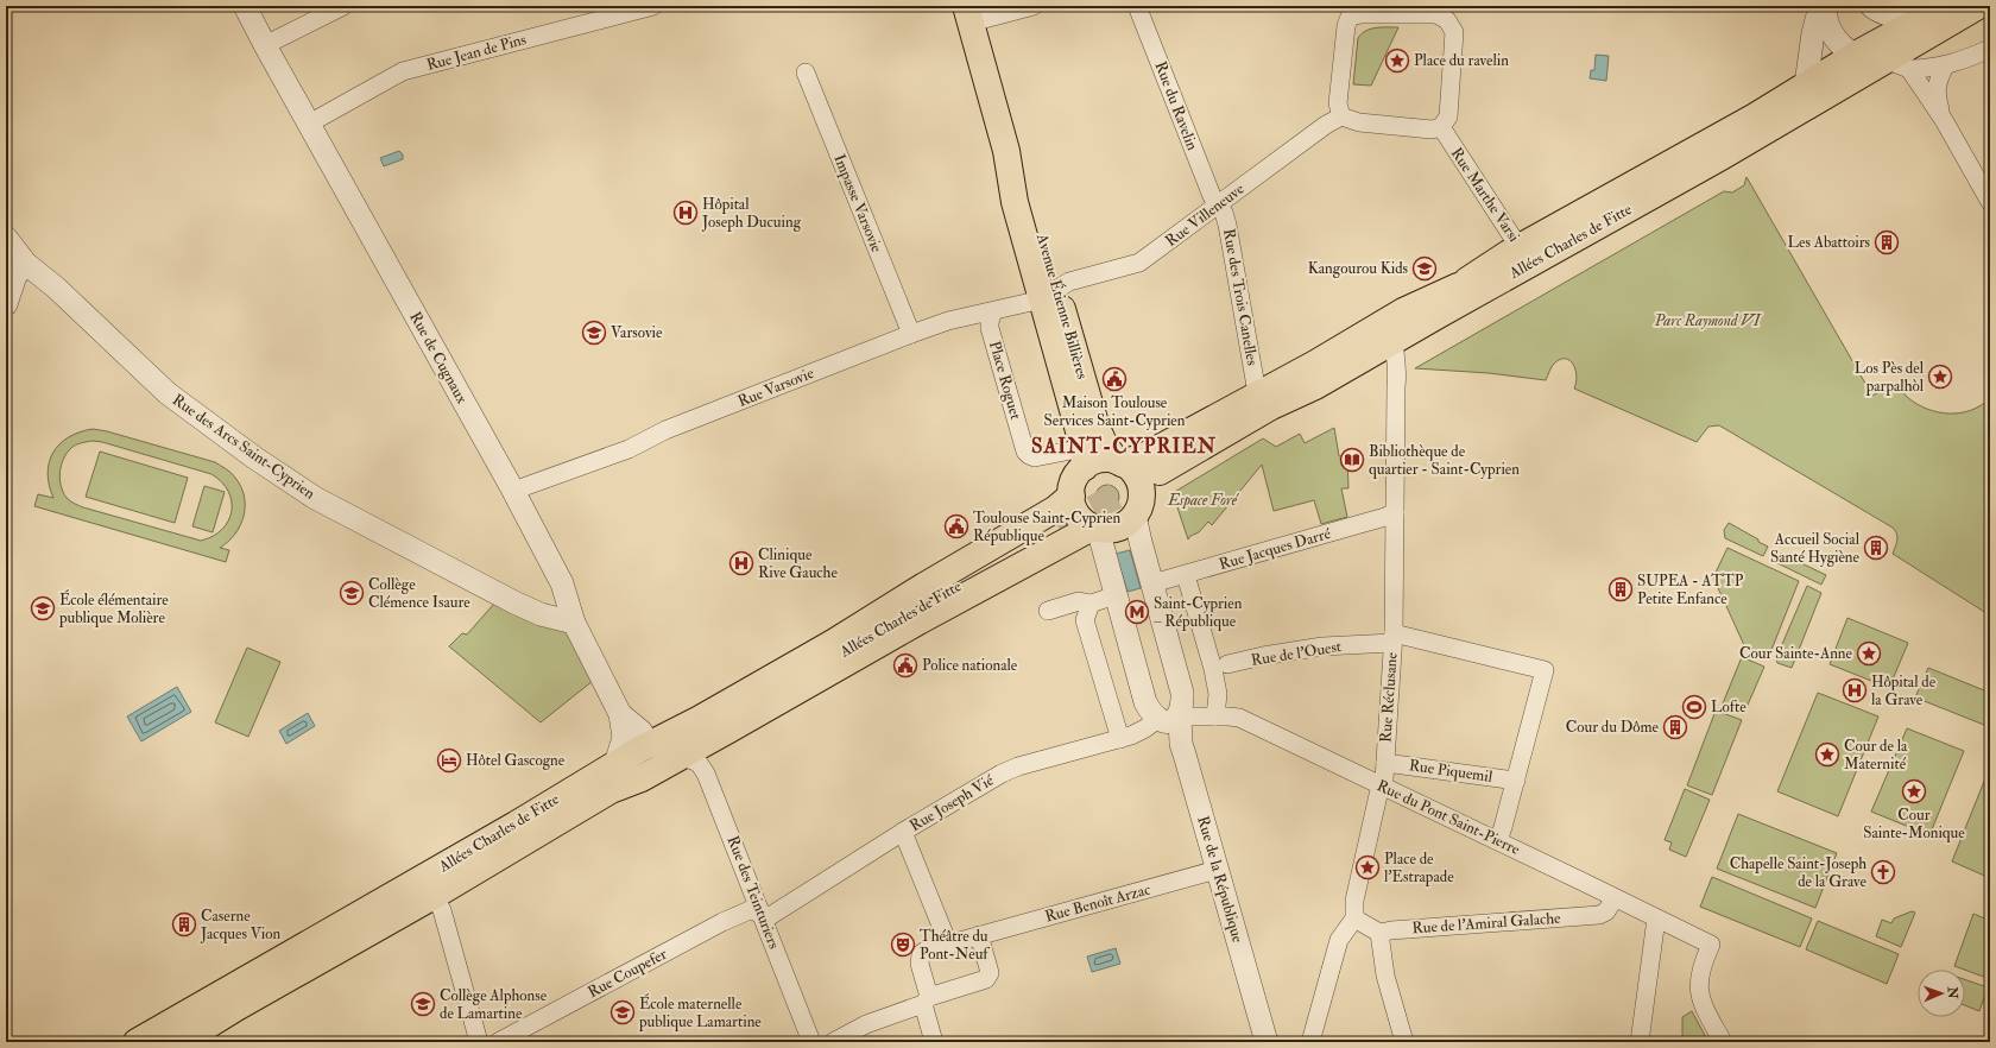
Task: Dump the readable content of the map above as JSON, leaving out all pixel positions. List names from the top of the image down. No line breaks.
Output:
{"streets":{"main road":["Allées Charles de Fitte","Avenue Étienne Billières"],"street":["Rue Jean de Pins","Rue du Ravelin","Rue Marthe Varsi","Impasse Varsovie","Rue Villeneuve","Rue des Trois Canelles","Rue de Cugnaux","Place Roguet","Rue Varsovie","Rue des Arcs Saint-Cyprien","Rue Jacques Darré","Rue de l'Ouest","Rue Réclusane","Rue Piquemil","Rue Joseph Vié","Rue du Pont Saint-Pierre","Rue de la République","Rue des Teinturiers","Rue Benoît Arzac","Rue de l'Amiral Galache","Rue Coupefer"]},"crossings":[["Rue Jean de Pins","Rue de Cugnaux"],["Rue du Ravelin","Rue Villeneuve"],["Rue du Ravelin","Rue des Trois Canelles"],["Rue Marthe Varsi","Allées Charles de Fitte"],["Impasse Varsovie","Rue Varsovie"],["Rue Villeneuve","Rue des Trois Canelles"],["Rue Villeneuve","Avenue Étienne Billières"],["Rue Villeneuve","Rue Varsovie"],["Allées Charles de Fitte","Avenue Étienne Billières"],["Allées Charles de Fitte","Rue de Cugnaux"],["Allées Charles de Fitte","Place Roguet"],["Allées Charles de Fitte","Rue Réclusane"],["Allées Charles de Fitte","Rue de la République"],["Allées Charles de Fitte","Rue des Teinturiers"],["Avenue Étienne Billières","Place Roguet"],["Avenue Étienne Billières","Rue Varsovie"],["Avenue Étienne Billières","Rue de la République"],["Rue de Cugnaux","Rue Varsovie"],["Rue de Cugnaux","Rue des Arcs Saint-Cyprien"],["Place Roguet","Rue Varsovie"],["Place Roguet","Rue de la République"],["Rue Jacques Darré","Rue Réclusane"],["Rue Jacques Darré","Rue de la République"],["Rue de l'Ouest","Rue Réclusane"],["Rue de l'Ouest","Rue Piquemil"],["Rue Réclusane","Rue Piquemil"],["Rue Réclusane","Rue du Pont Saint-Pierre"],["Rue Joseph Vié","Rue du Pont Saint-Pierre"],["Rue Joseph Vié","Rue de la République"],["Rue Joseph Vié","Rue des Teinturiers"],["Rue Joseph Vié","Rue Coupefer"],["Rue du Pont Saint-Pierre","Rue de la République"],["Rue du Pont Saint-Pierre","Rue de l'Amiral Galache"],["Rue de la République","Rue Benoît Arzac"],["Rue des Teinturiers","Rue Coupefer"]],"districts":["SAINT-CYPRIEN"],"parks":["Parc Raymond VI","Espace Foré"],"places":{"place":["Place du ravelin","Los Pès del parpalhòl","Cour Sainte-Anne","Cour de la Maternité","Cour Sainte-Monique","Place de l'Estrapade"],"hospital":["Hôpital Joseph Ducuing","Clinique Rive Gauche","Hôpital de la Grave"],"building":["Les Abattoirs","Accueil Social Santé Hygiène","SUPEA - ATTP Petite Enfance","Cour du Dôme","Caserne Jacques Vion"],"school or university":["Kangourou Kids","Varsovie","Collège Clémence Isaure","École élémentaire publique Molière","Collège Alphonse de Lamartine","École maternelle publique Lamartine"],"public building":["Maison Toulouse Services Saint-Cyprien","Toulouse Saint-Cyprien République","Police nationale"],"library":["Bibliothèque de quartier - Saint-Cyprien"],"metro station":["Saint-Cyprien – République"],"sports":["Lofte"],"hotel":["Hôtel Gascogne"],"church":["Chapelle Saint-Joseph de la Grave"],"theatre":["Théâtre du Pont-Neuf"]},"north":"right"}
